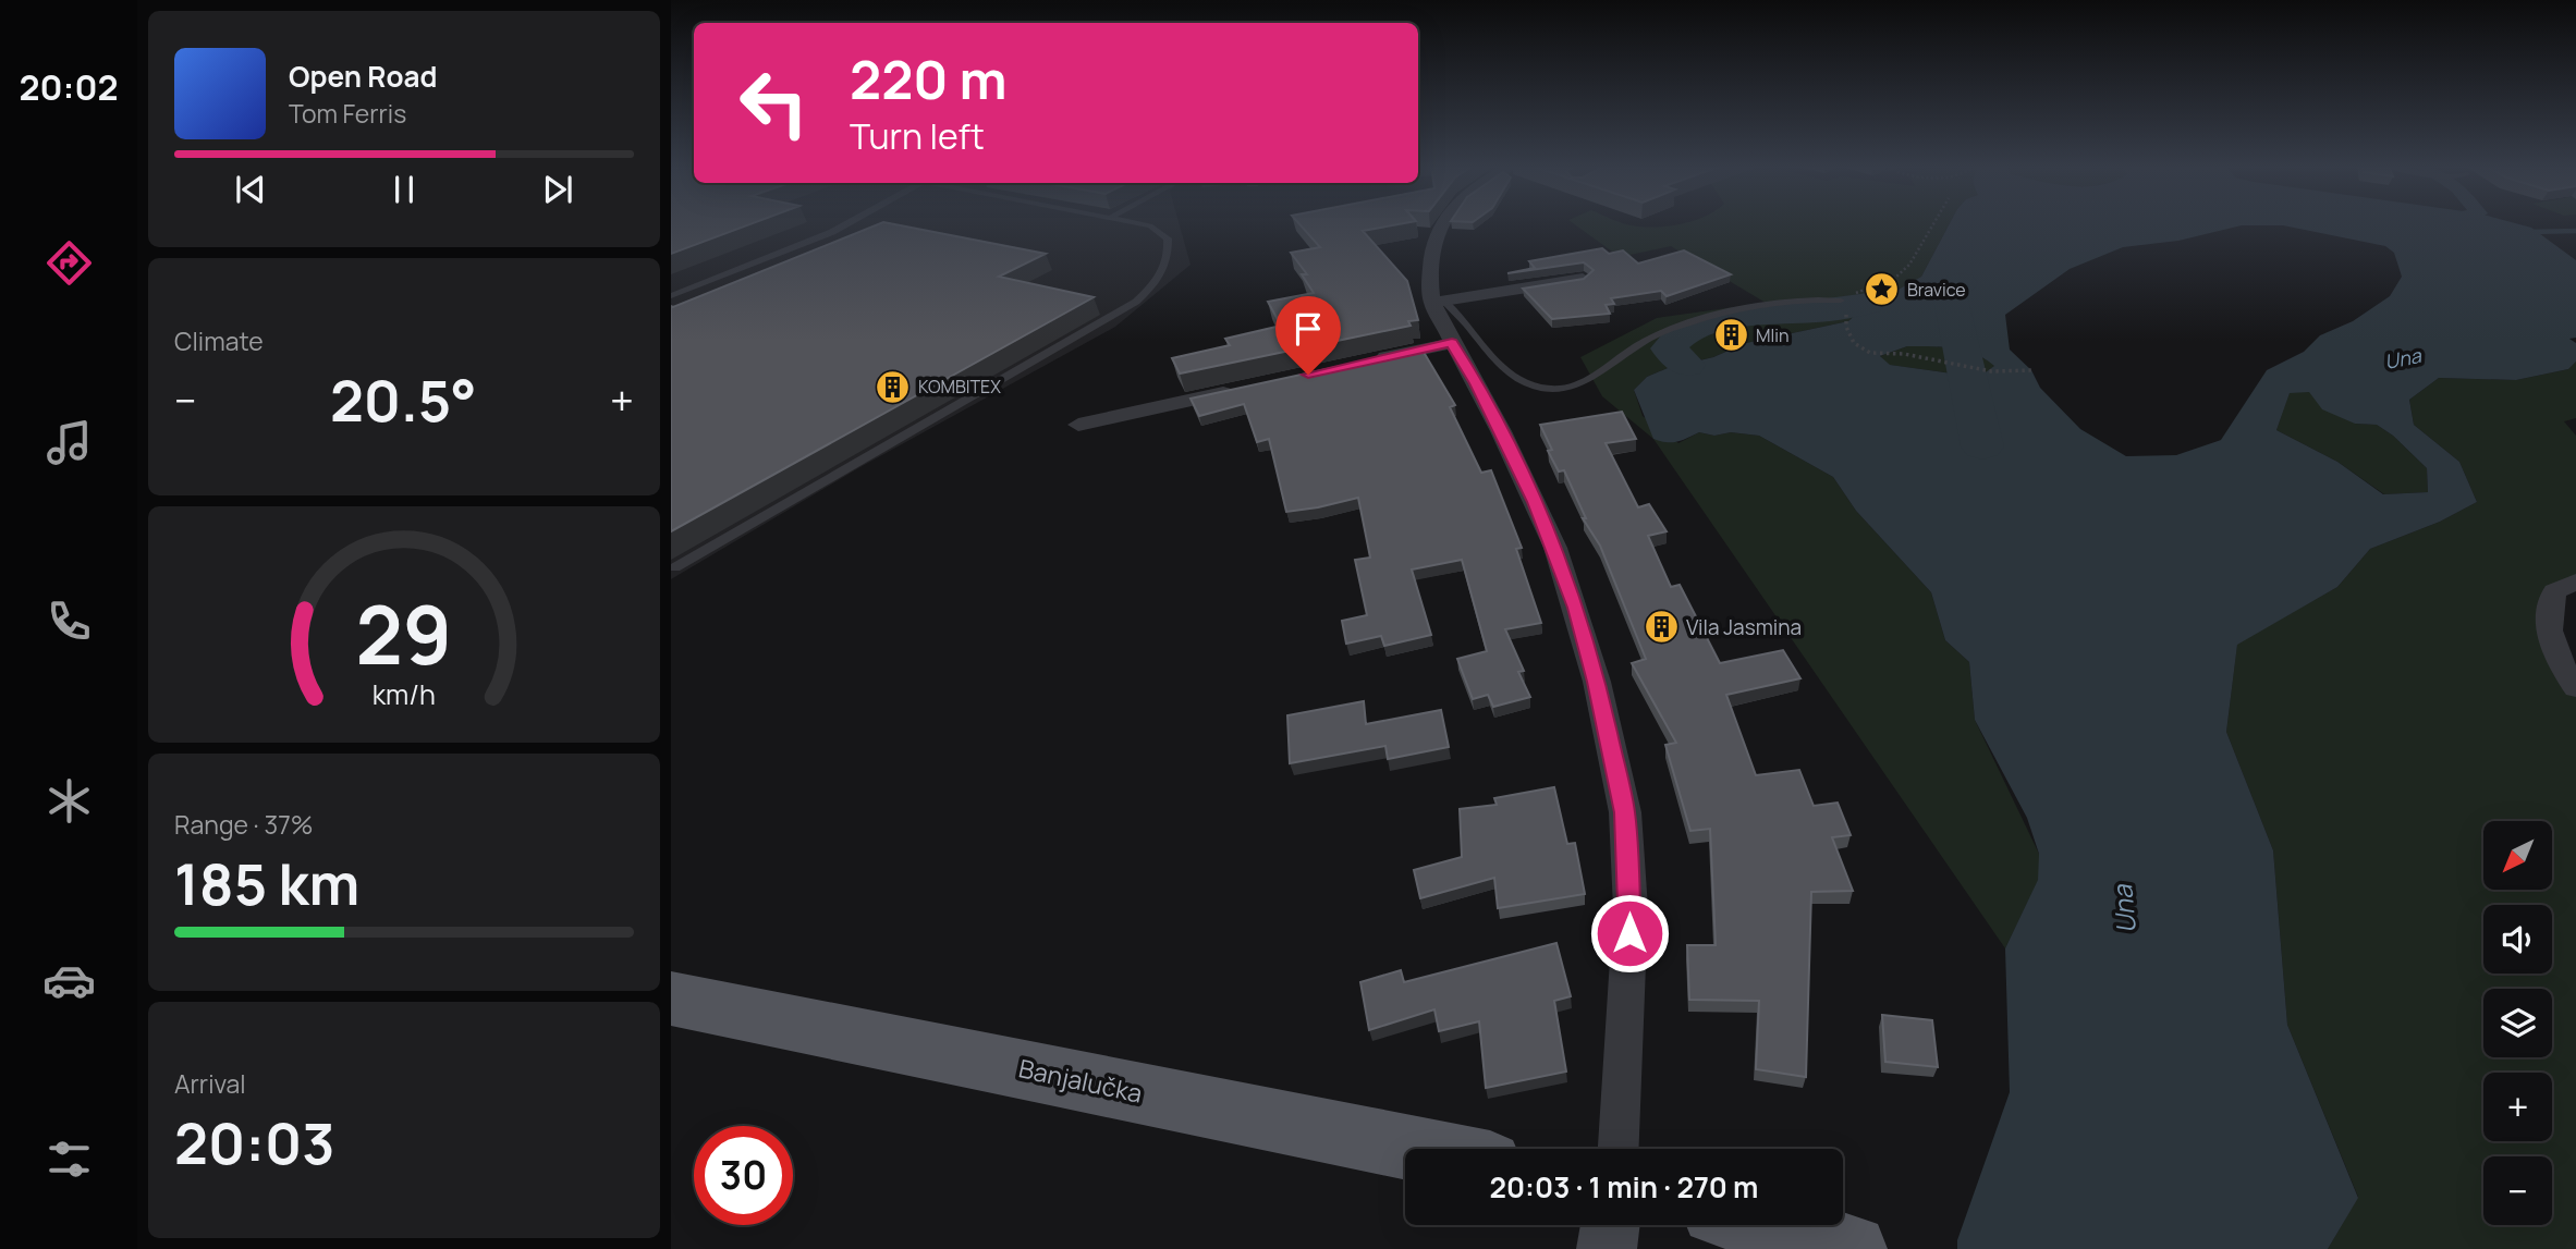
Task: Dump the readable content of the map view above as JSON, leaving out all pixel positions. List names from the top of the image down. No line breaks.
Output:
{"streets":{"main road":["Banjalučka"]},"water":["Una"],"places":{"place":["Bravice"],"building":["Mlin","KOMBITEX","Vila Jasmina"]},"north":"bottom left","page":{"tabs":"20:02","turn":["220 m","Turn left"],"song":["Open Road","Tom Ferris"],"tile":["Climate",["Range · 37%","185 km"],["Arrival","20:03"]],"heat":["−","20.5°","+"],"map_buttons":["+","−"],"limit":"30","trip":"20:03 · 1 min · 270 m","gauge":["29","km/h"]}}
